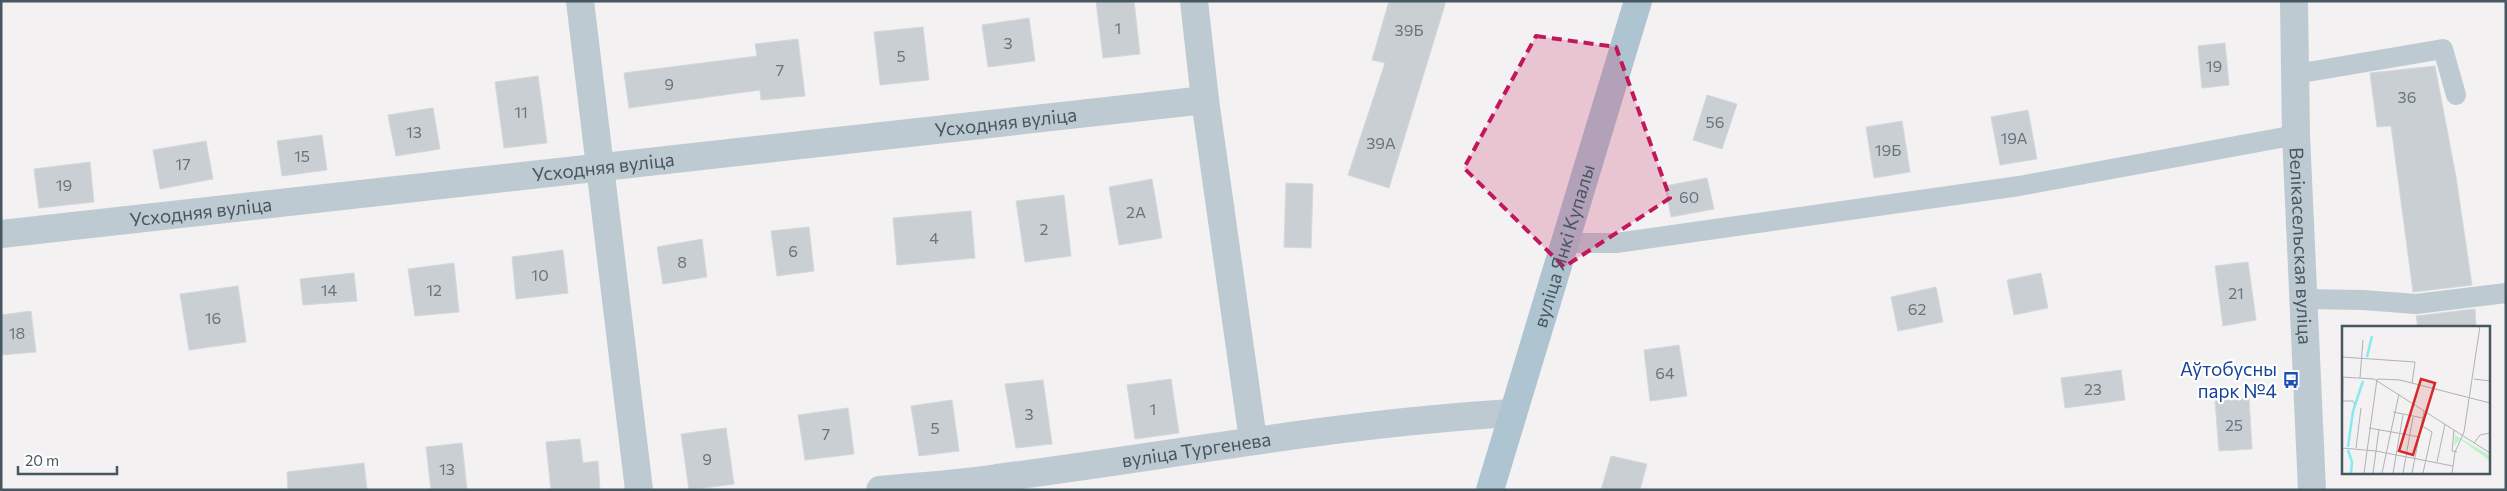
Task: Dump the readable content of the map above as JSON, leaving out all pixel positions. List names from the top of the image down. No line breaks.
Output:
{"streets":{"main road":["вуліца Янкі Купалы"],"street":["Усходняя вуліца","Велікасельская вуліца","вуліца Тургенева"]},"crossings":[["вуліца Янкі Купалы","вуліца Тургенева"]],"places":{"bus stop":["Аўтобусны парк №4"]},"house_numbers":["1","39Б","3","5","19","7","9","36","11","56","13","19А","39А","19Б","15","17","19","60","2А","2","4","6","8","10","14","12","21","62","16","18","64","23","1","3","25","5","7","9","13"],"scale_bar":"20 m"}
